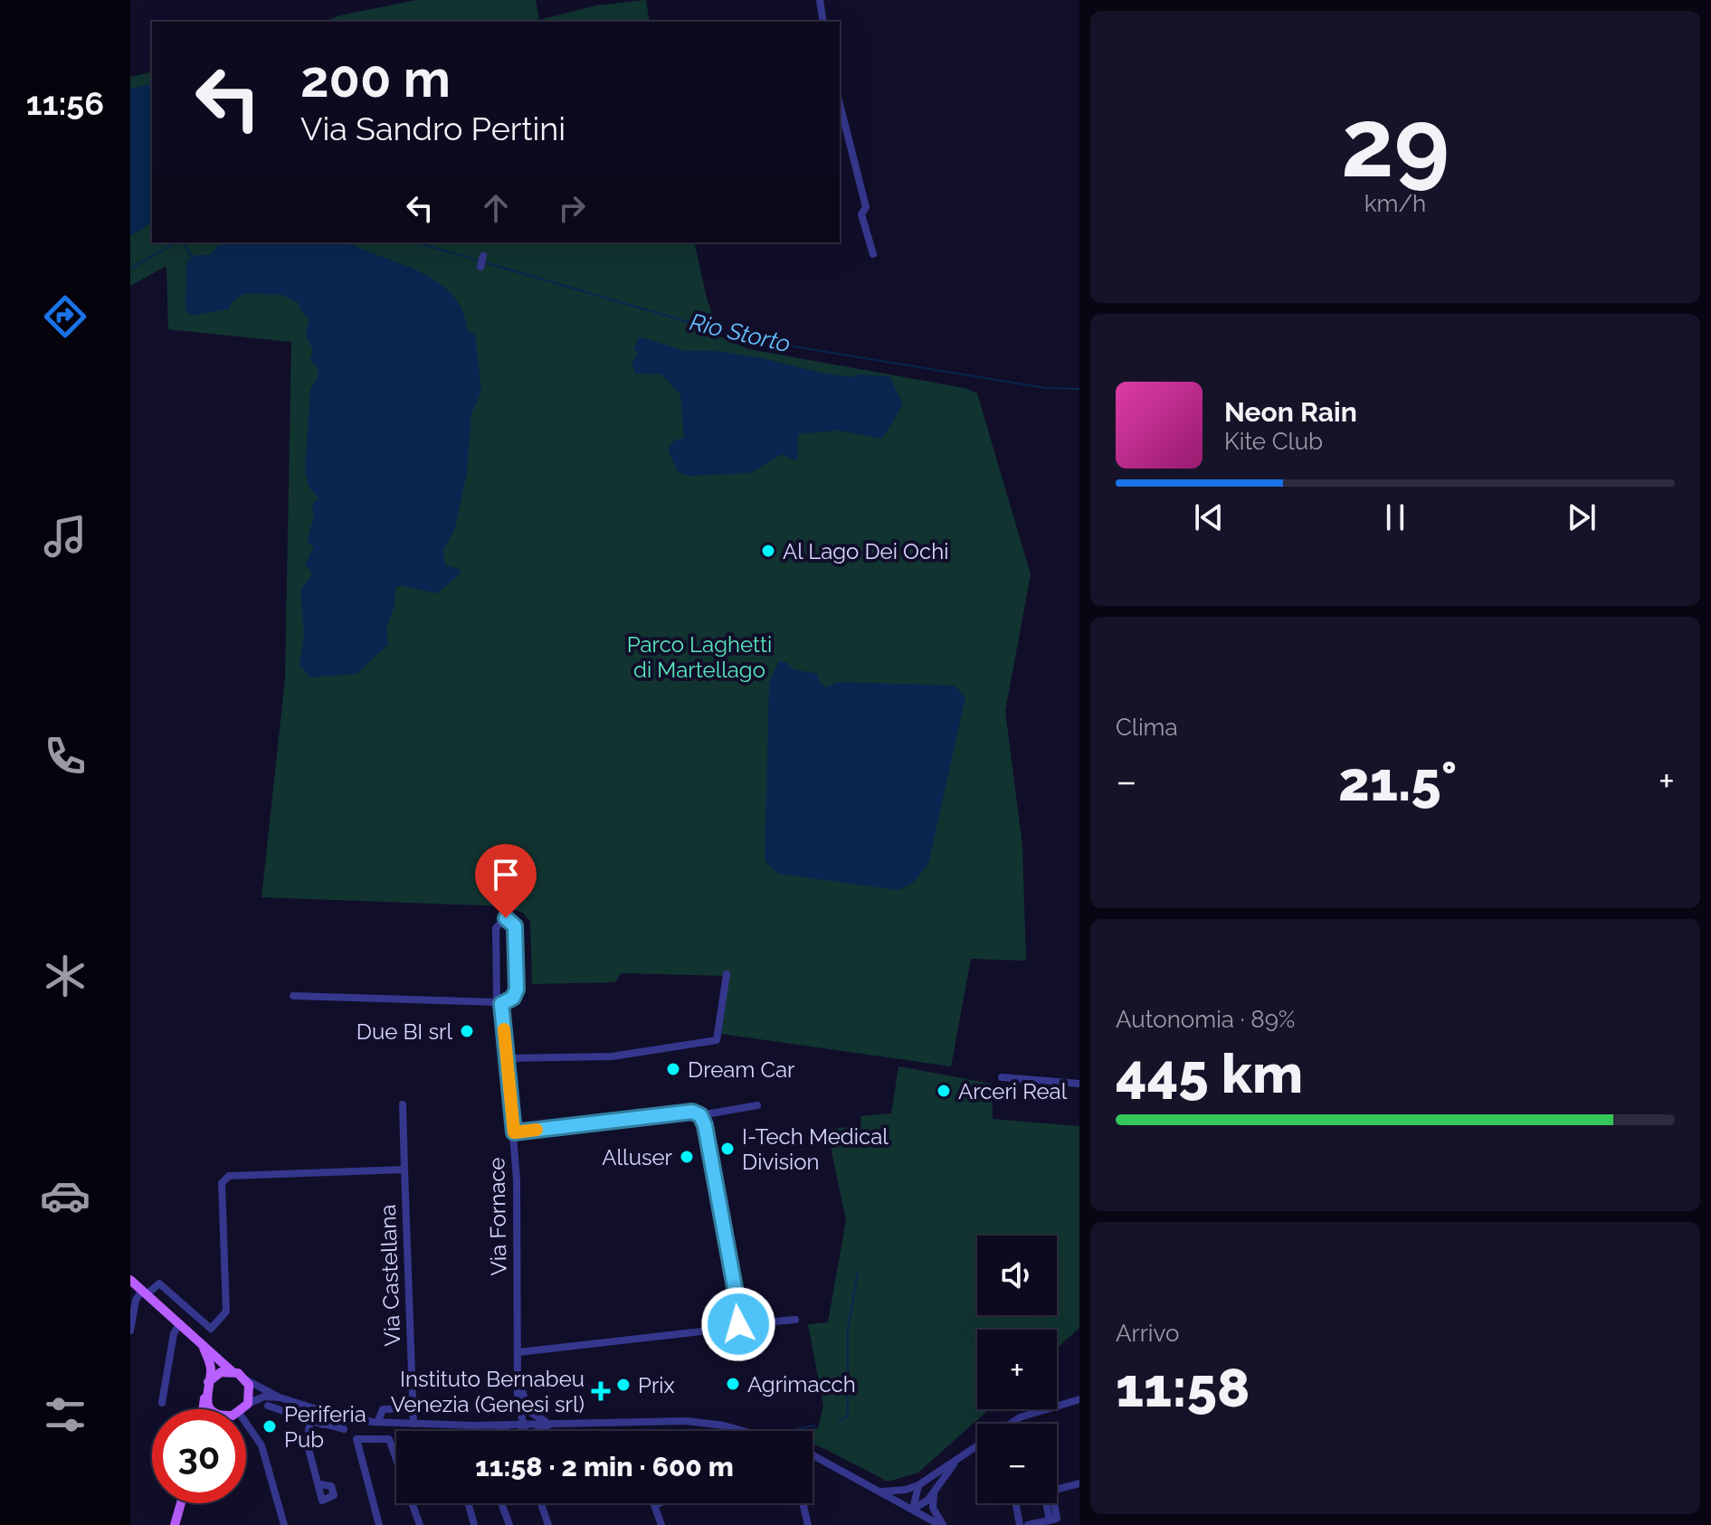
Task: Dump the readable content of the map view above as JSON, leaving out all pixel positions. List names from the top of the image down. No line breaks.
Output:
{"streets":{"street":["Via Fornace","Via Castellana"]},"water":["Rio Storto"],"parks":["Parco Laghetti di Martellago"],"places":{"other":["Al Lago Dei Ochi","Due BI srl","Dream Car","Arceri Real","I-Tech Medical Division","Alluser","Agrimacch","Prix","Periferia Pub"],"health":["Instituto Bernabeu Venezia (Genesi srl)"]},"page":{"tabs":"11:56","tile":[["29","km/h"],"Clima",["Autonomia · 89%","445 km"],["Arrivo","11:58"]],"turn":["200 m","Via Sandro Pertini"],"song":["Neon Rain","Kite Club"],"heat":["−","21.5°","+"],"map_buttons":["+","−"],"limit":"30","trip":"11:58 · 2 min · 600 m"}}
